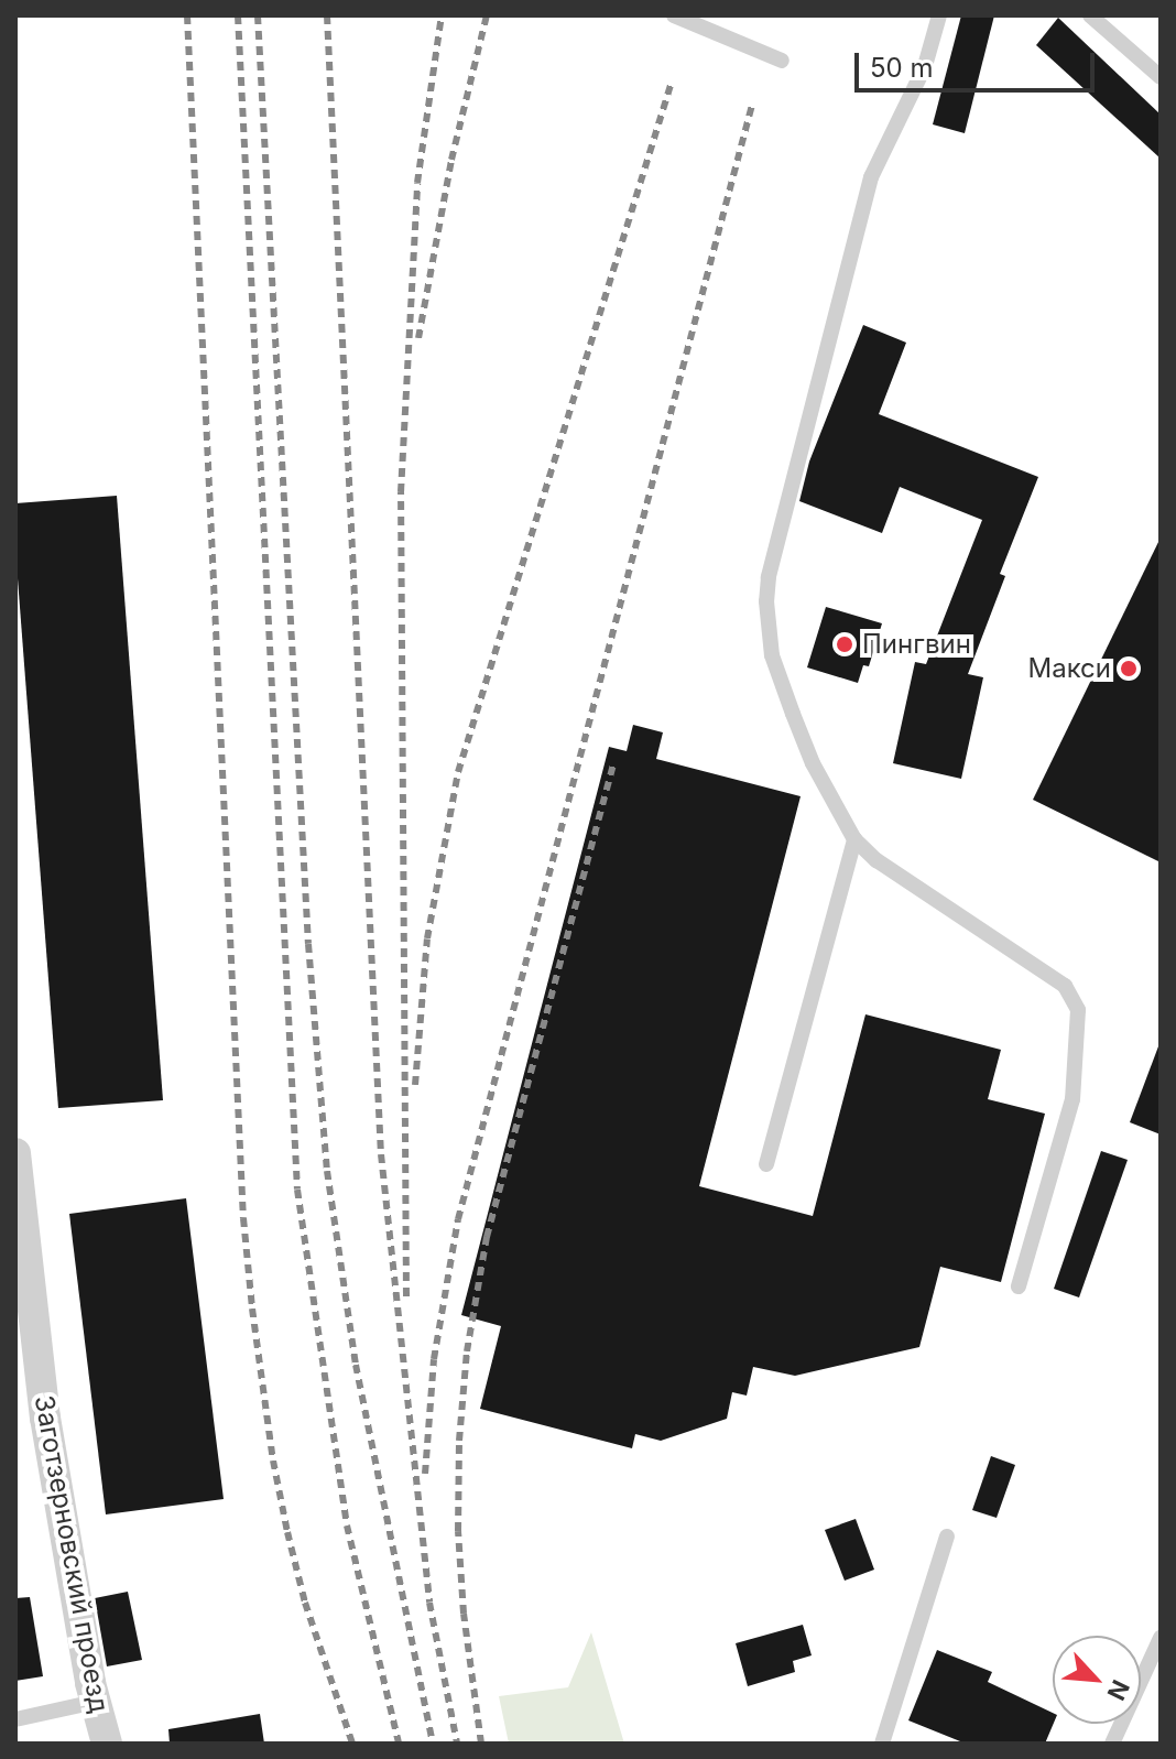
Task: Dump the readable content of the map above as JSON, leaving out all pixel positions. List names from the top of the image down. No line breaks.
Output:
{"streets":{"street":["Заготзерновский проезд"]},"places":["Пингвин","Макси"],"scale_bar":"50 m","north":"bottom right"}
